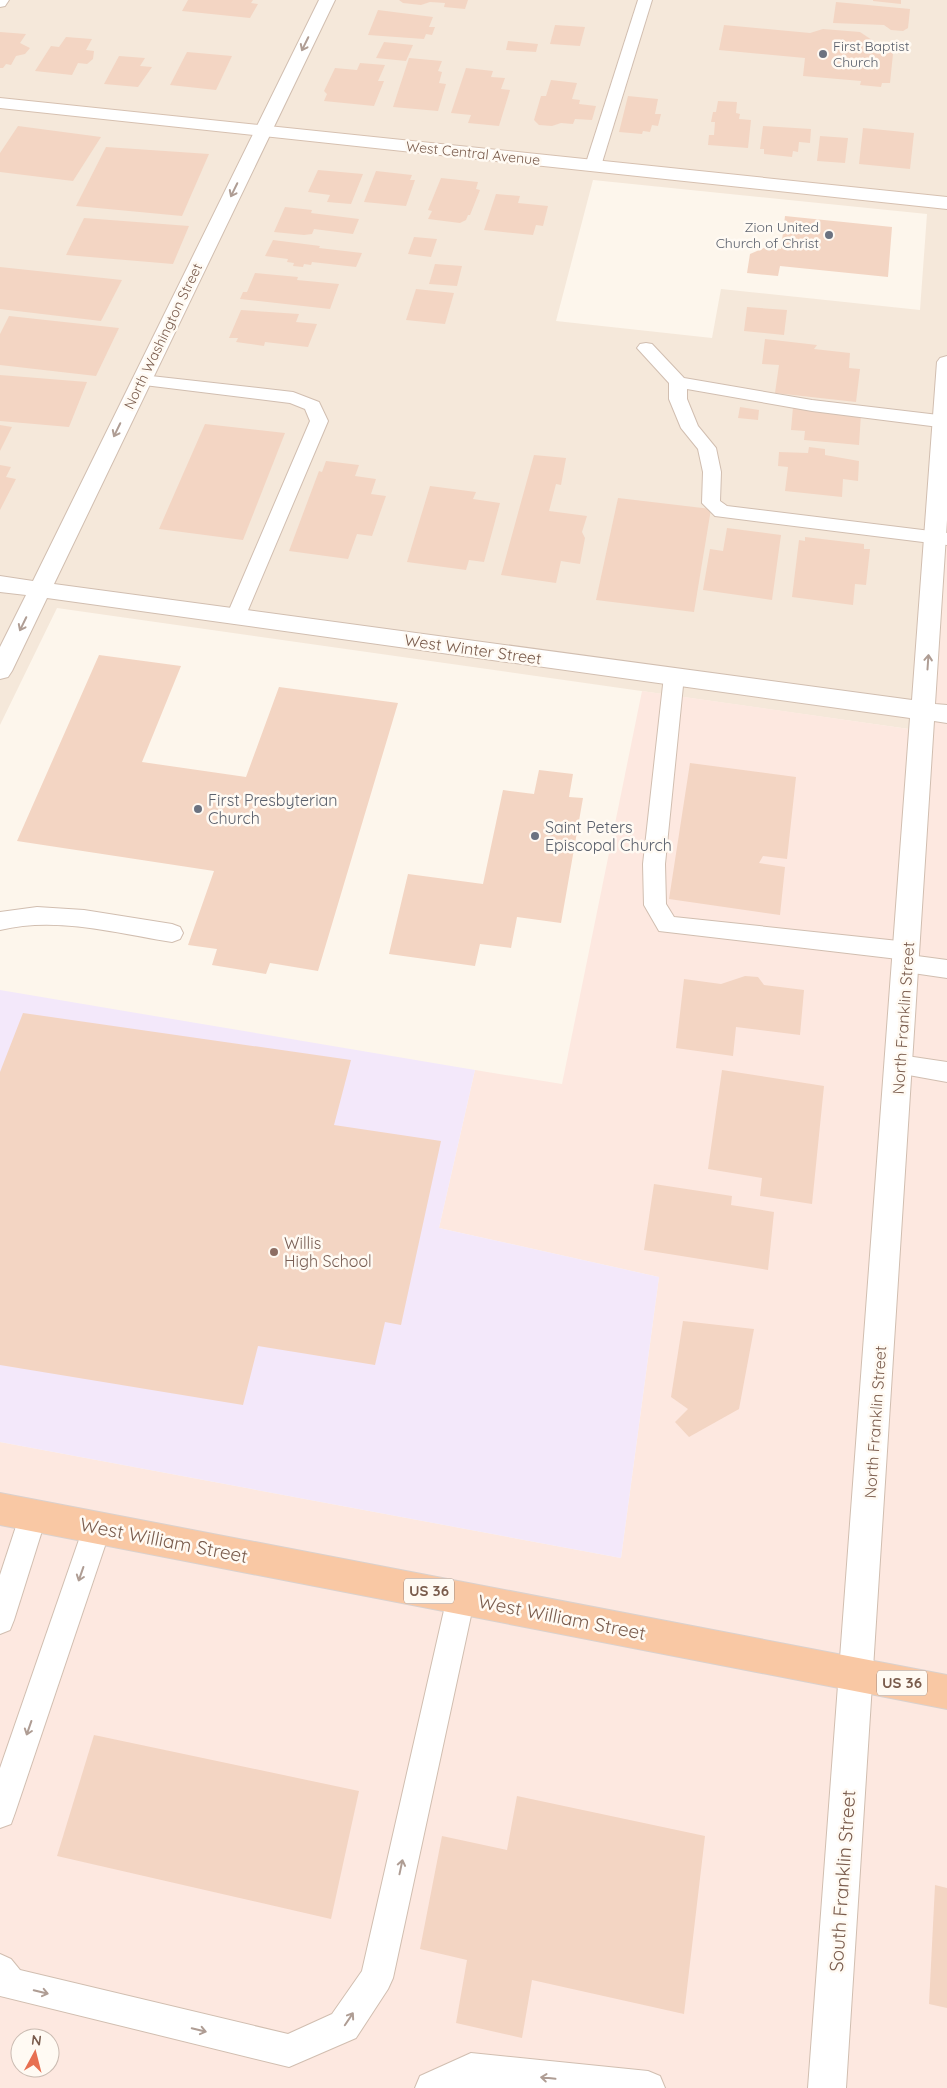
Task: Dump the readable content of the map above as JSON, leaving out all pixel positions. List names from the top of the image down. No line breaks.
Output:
{"streets":{"highway":["West William Street","US 36"],"street":["West Central Avenue","North Washington Street","West Winter Street","North Franklin Street","South Franklin Street"]},"crossings":[["West Central Avenue","North Washington Street"],["North Washington Street","West Winter Street"],["West Winter Street","North Franklin Street"],["North Franklin Street","West William Street"],["North Franklin Street","South Franklin Street"],["West William Street","South Franklin Street"]],"one_way":["North Washington Street"],"places":["First Baptist Church","Zion United Church of Christ","First Presbyterian Church","Saint Peters Episcopal Church","Willis High School"],"north":"top"}
